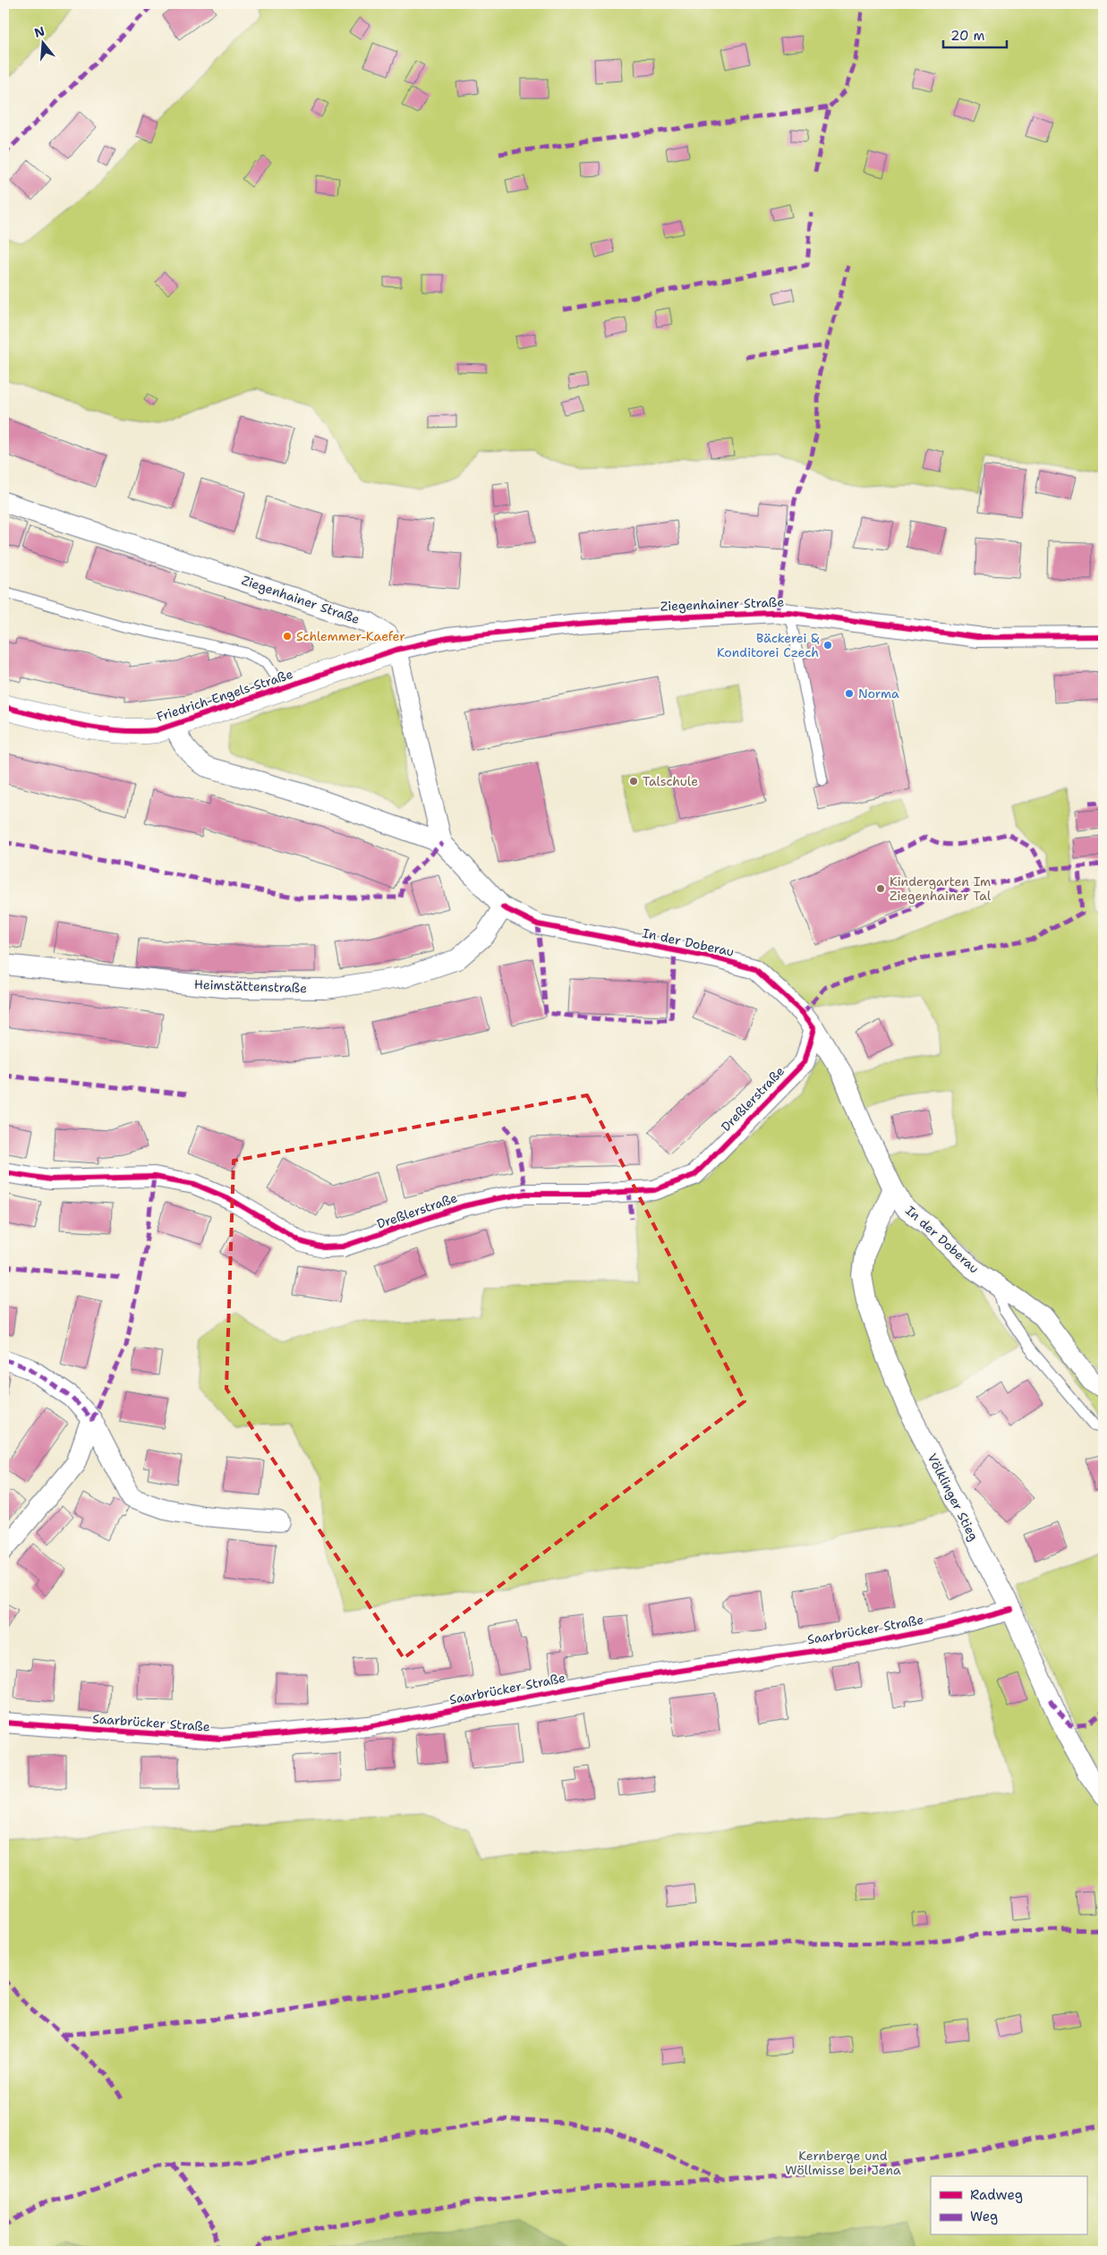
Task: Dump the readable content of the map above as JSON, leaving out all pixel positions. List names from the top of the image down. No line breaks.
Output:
{"streets":{"street":["Ziegenhainer Straße","Friedrich-Engels-Straße","In der Doberau","Heimstättenstraße","Dreßlerstraße","Völklinger Stieg","Saarbrücker Straße"]},"crossings":[["Ziegenhainer Straße","Friedrich-Engels-Straße"],["Friedrich-Engels-Straße","In der Doberau"],["Friedrich-Engels-Straße","Heimstättenstraße"],["In der Doberau","Heimstättenstraße"],["In der Doberau","Dreßlerstraße"],["In der Doberau","Völklinger Stieg"],["Völklinger Stieg","Saarbrücker Straße"]],"parks":["Kernberge und Wöllmisse bei Jena"],"places":["Schlemmer-Kaefer","Bäckerei & Konditorei Czech","Norma","Talschule","Kindergarten Im Ziegenhainer Tal"],"legend":["Radweg","Weg"],"scale_bar":"20 m","north":"top"}
